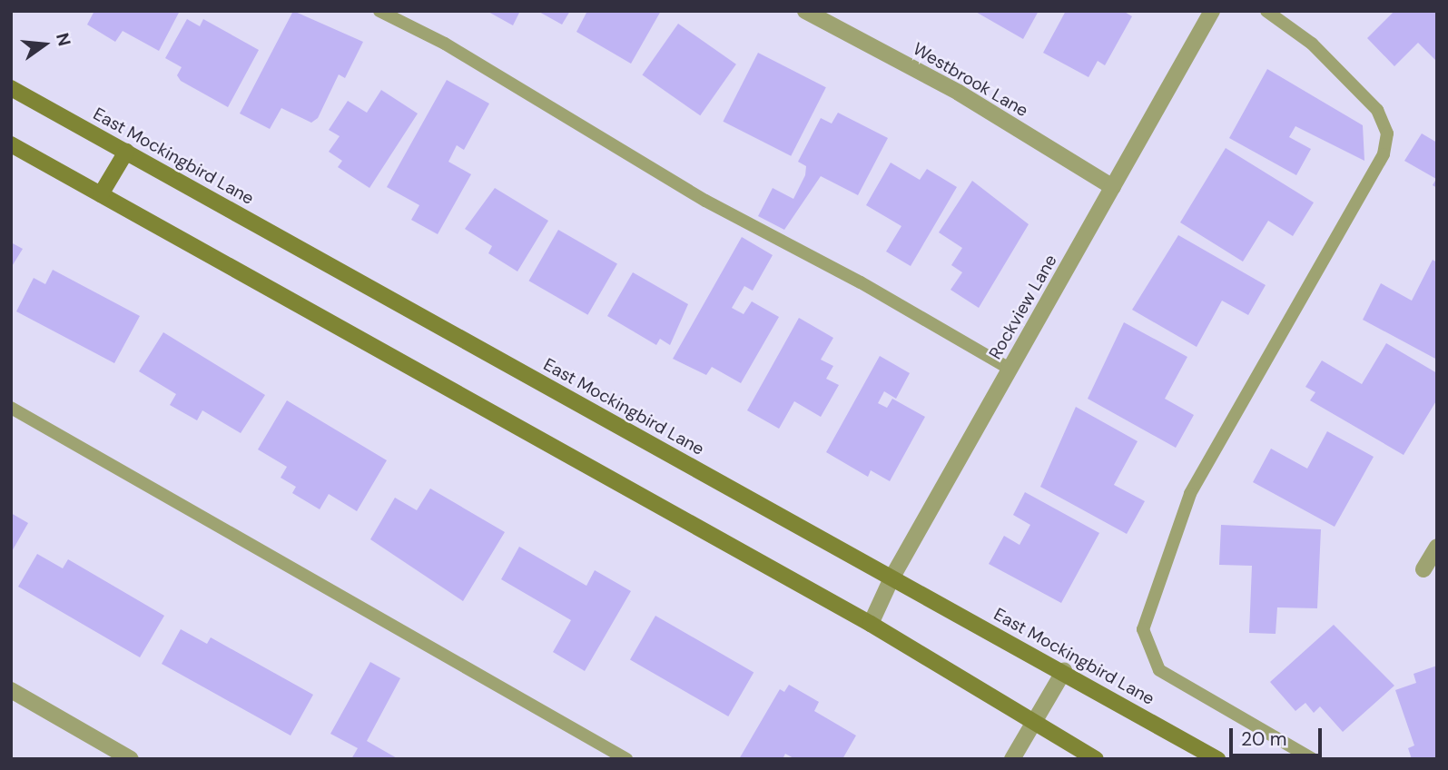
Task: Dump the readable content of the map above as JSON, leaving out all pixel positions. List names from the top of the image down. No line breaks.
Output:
{"streets":{"main road":["East Mockingbird Lane"],"street":["Westbrook Lane","Rockview Lane"]},"crossings":[["Westbrook Lane","Rockview Lane"],["East Mockingbird Lane","Rockview Lane"]],"scale_bar":"20 m","north":"right"}
